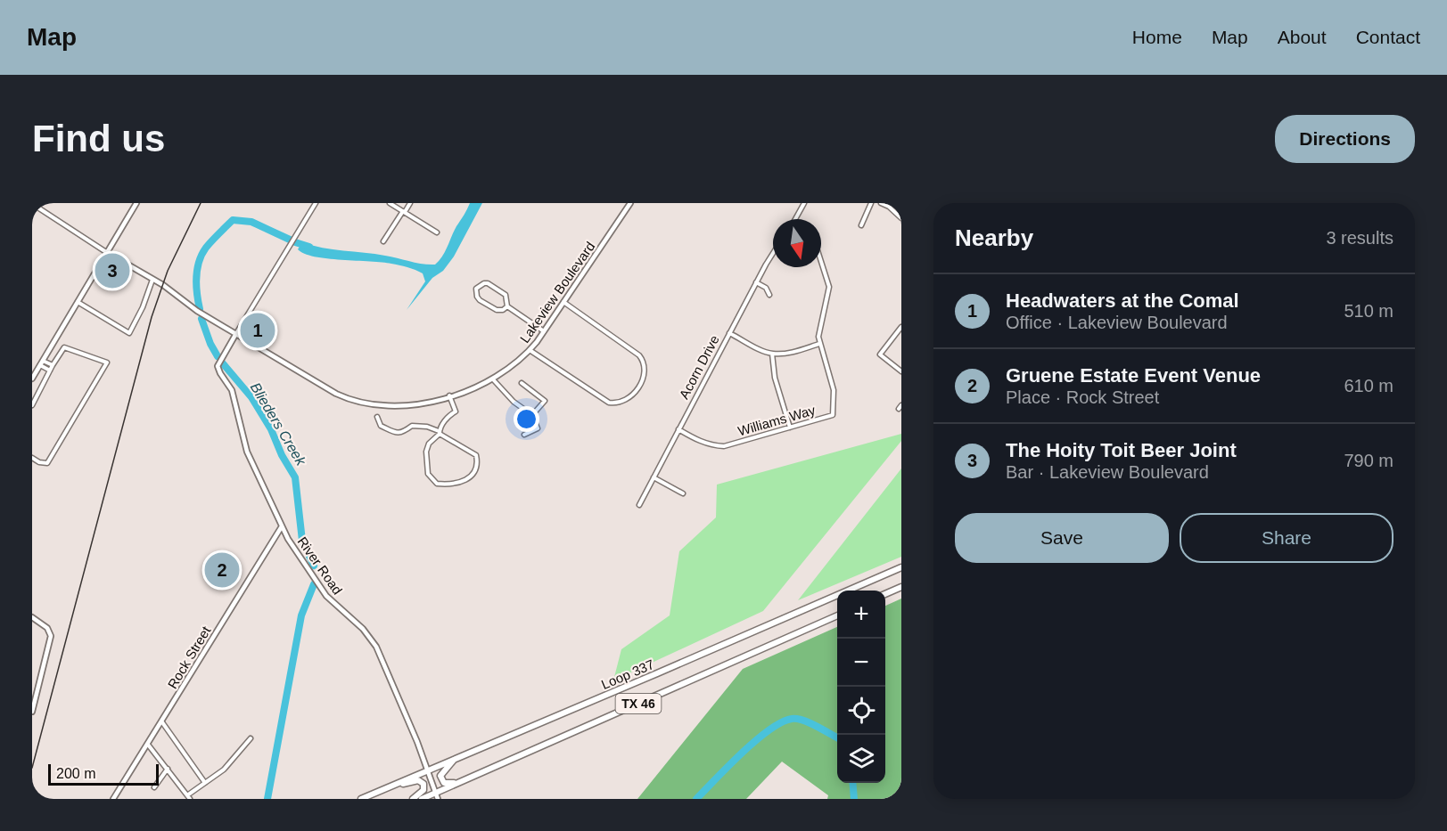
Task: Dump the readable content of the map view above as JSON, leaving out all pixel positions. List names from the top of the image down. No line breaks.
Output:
{"streets":{"main road":["Loop 337","TX 46"],"street":["Lakeview Boulevard","Acorn Drive","Williams Way","River Road","Rock Street"]},"crossings":[["Lakeview Boulevard","River Road"],["Acorn Drive","Williams Way"],["River Road","Rock Street"],["River Road","Loop 337"],["River Road","TX 46"]],"water":["Blieders Creek"],"scale_bar":"200 m","north":"bottom","page":{"header":"Map","nav":["Home","Map","About","Contact"],"buttons":["Directions",["Save","Share"]],"title":"Find us","heading":["Nearby","3 results"],"pins":["3","1","2"],"list":[{"mark":"1","name":"Headwaters at the Comal","note":"Office · Lakeview Boulevard","value":"510 m"},{"mark":"2","name":"Gruene Estate Event Venue","note":"Place · Rock Street","value":"610 m"},{"mark":"3","name":"The Hoity Toit Beer Joint","note":"Bar · Lakeview Boulevard","value":"790 m"}],"map_buttons":["+","−"],"scale":"200 m"}}
